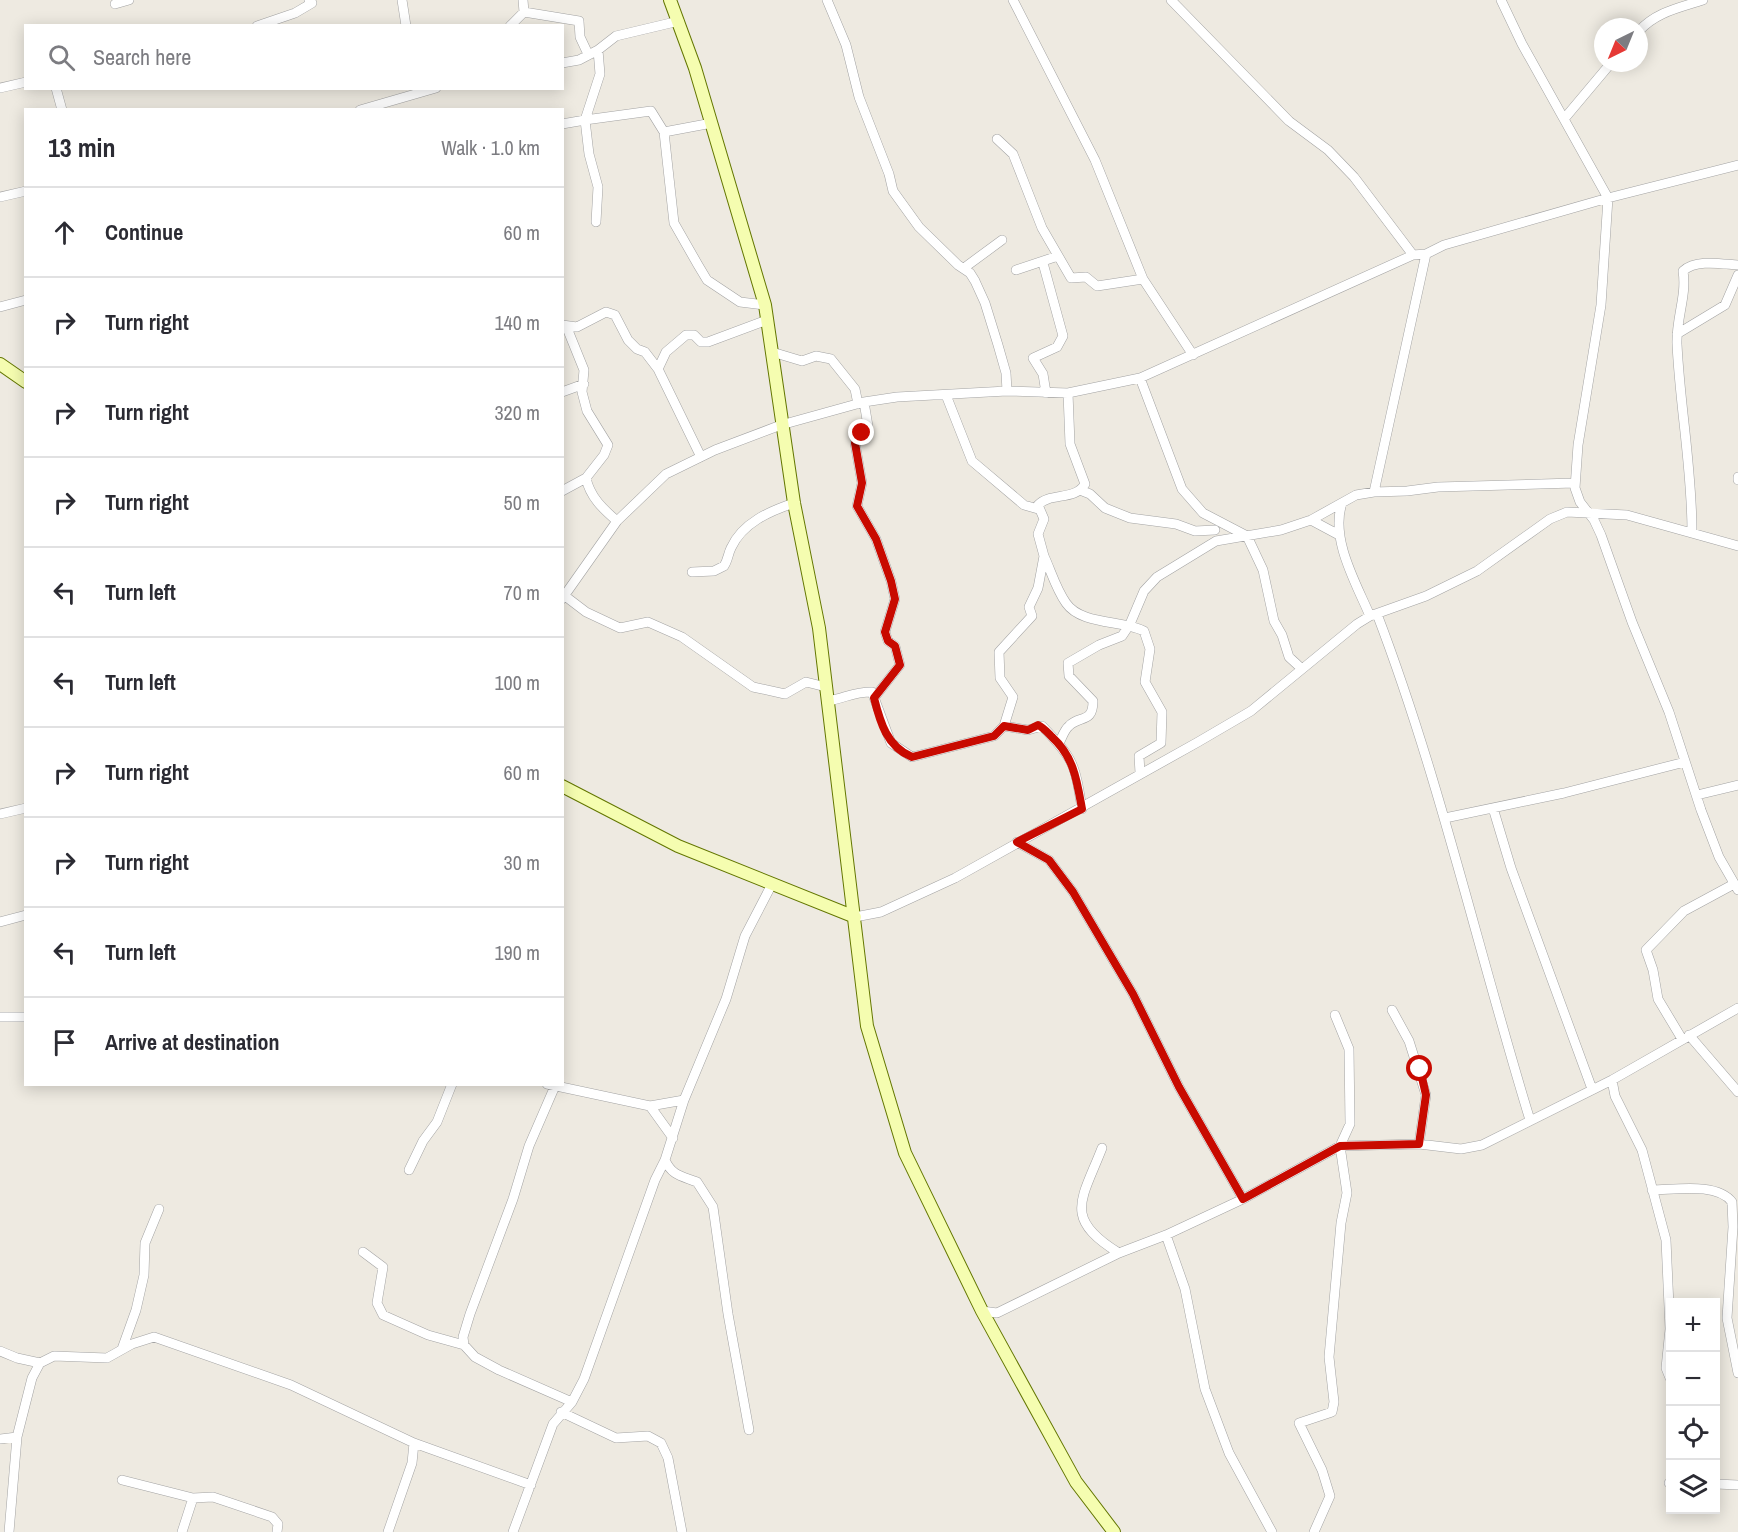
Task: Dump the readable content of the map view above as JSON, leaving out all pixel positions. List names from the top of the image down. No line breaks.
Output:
{"north":"bottom left","page":{"search":"Search here","heading":["13 min","Walk · 1.0 km"],"list":[["Continue","60 m"],["Turn right","140 m"],["Turn right","320 m"],["Turn right","50 m"],["Turn left","70 m"],["Turn left","100 m"],["Turn right","60 m"],["Turn right","30 m"],["Turn left","190 m"],"Arrive at destination"],"map_buttons":["+","−"]}}
